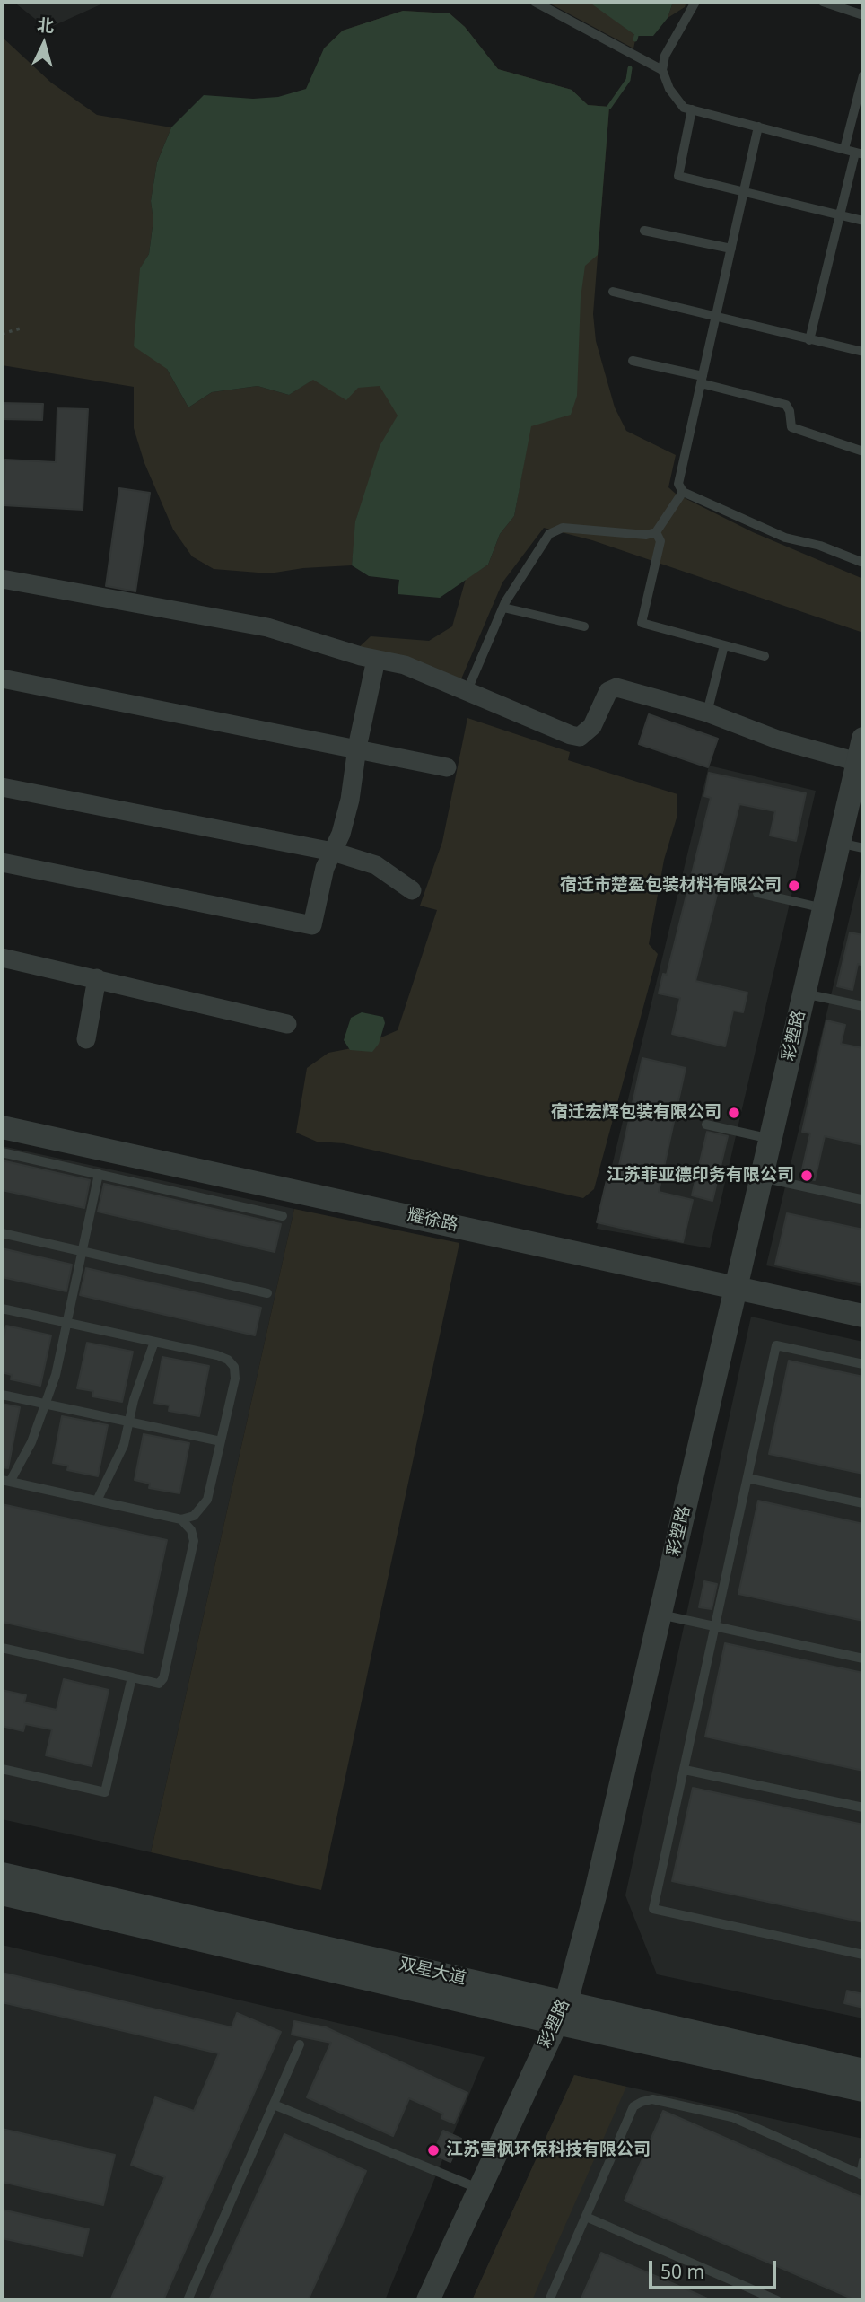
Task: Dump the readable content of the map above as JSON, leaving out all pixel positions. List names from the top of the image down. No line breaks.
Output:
{"streets":{"street":["彩塑路","耀徐路","双星大道"]},"crossings":[["彩塑路","耀徐路"],["彩塑路","双星大道"]],"places":["宿迁市楚盈包装材料有限公司","宿迁宏辉包装有限公司","江苏菲亚德印务有限公司","江苏雪枫环保科技有限公司"],"scale_bar":"50 m","north":"top"}
